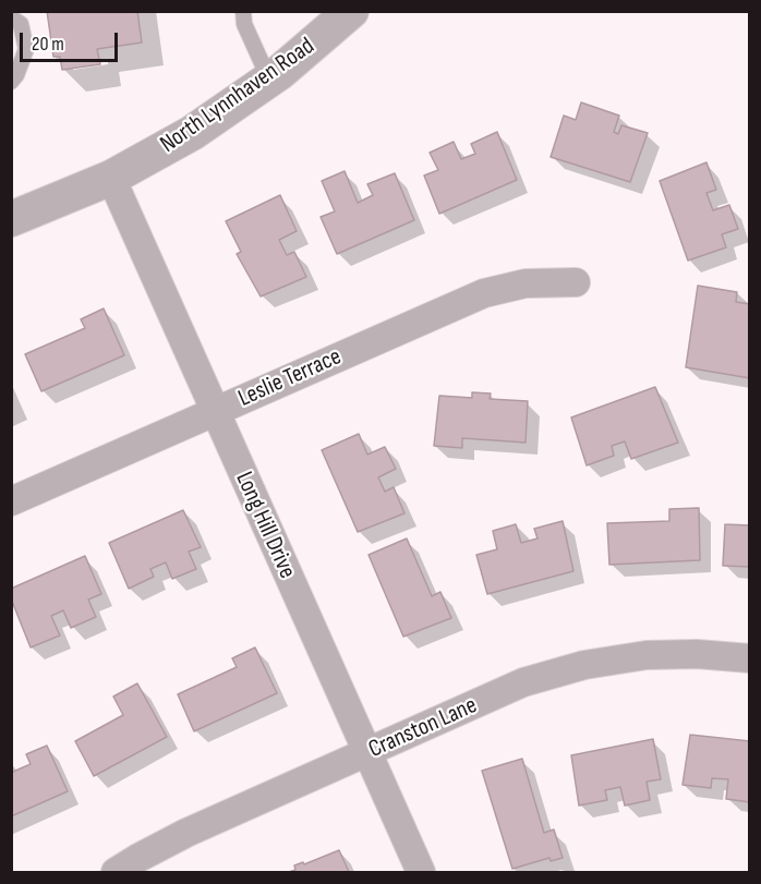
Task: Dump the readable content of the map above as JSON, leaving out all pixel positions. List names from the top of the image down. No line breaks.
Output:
{"streets":{"street":["North Lynnhaven Road","Leslie Terrace","Long Hill Drive","Cranston Lane"]},"crossings":[["North Lynnhaven Road","Long Hill Drive"],["Leslie Terrace","Long Hill Drive"],["Long Hill Drive","Cranston Lane"]],"scale_bar":"20 m"}
